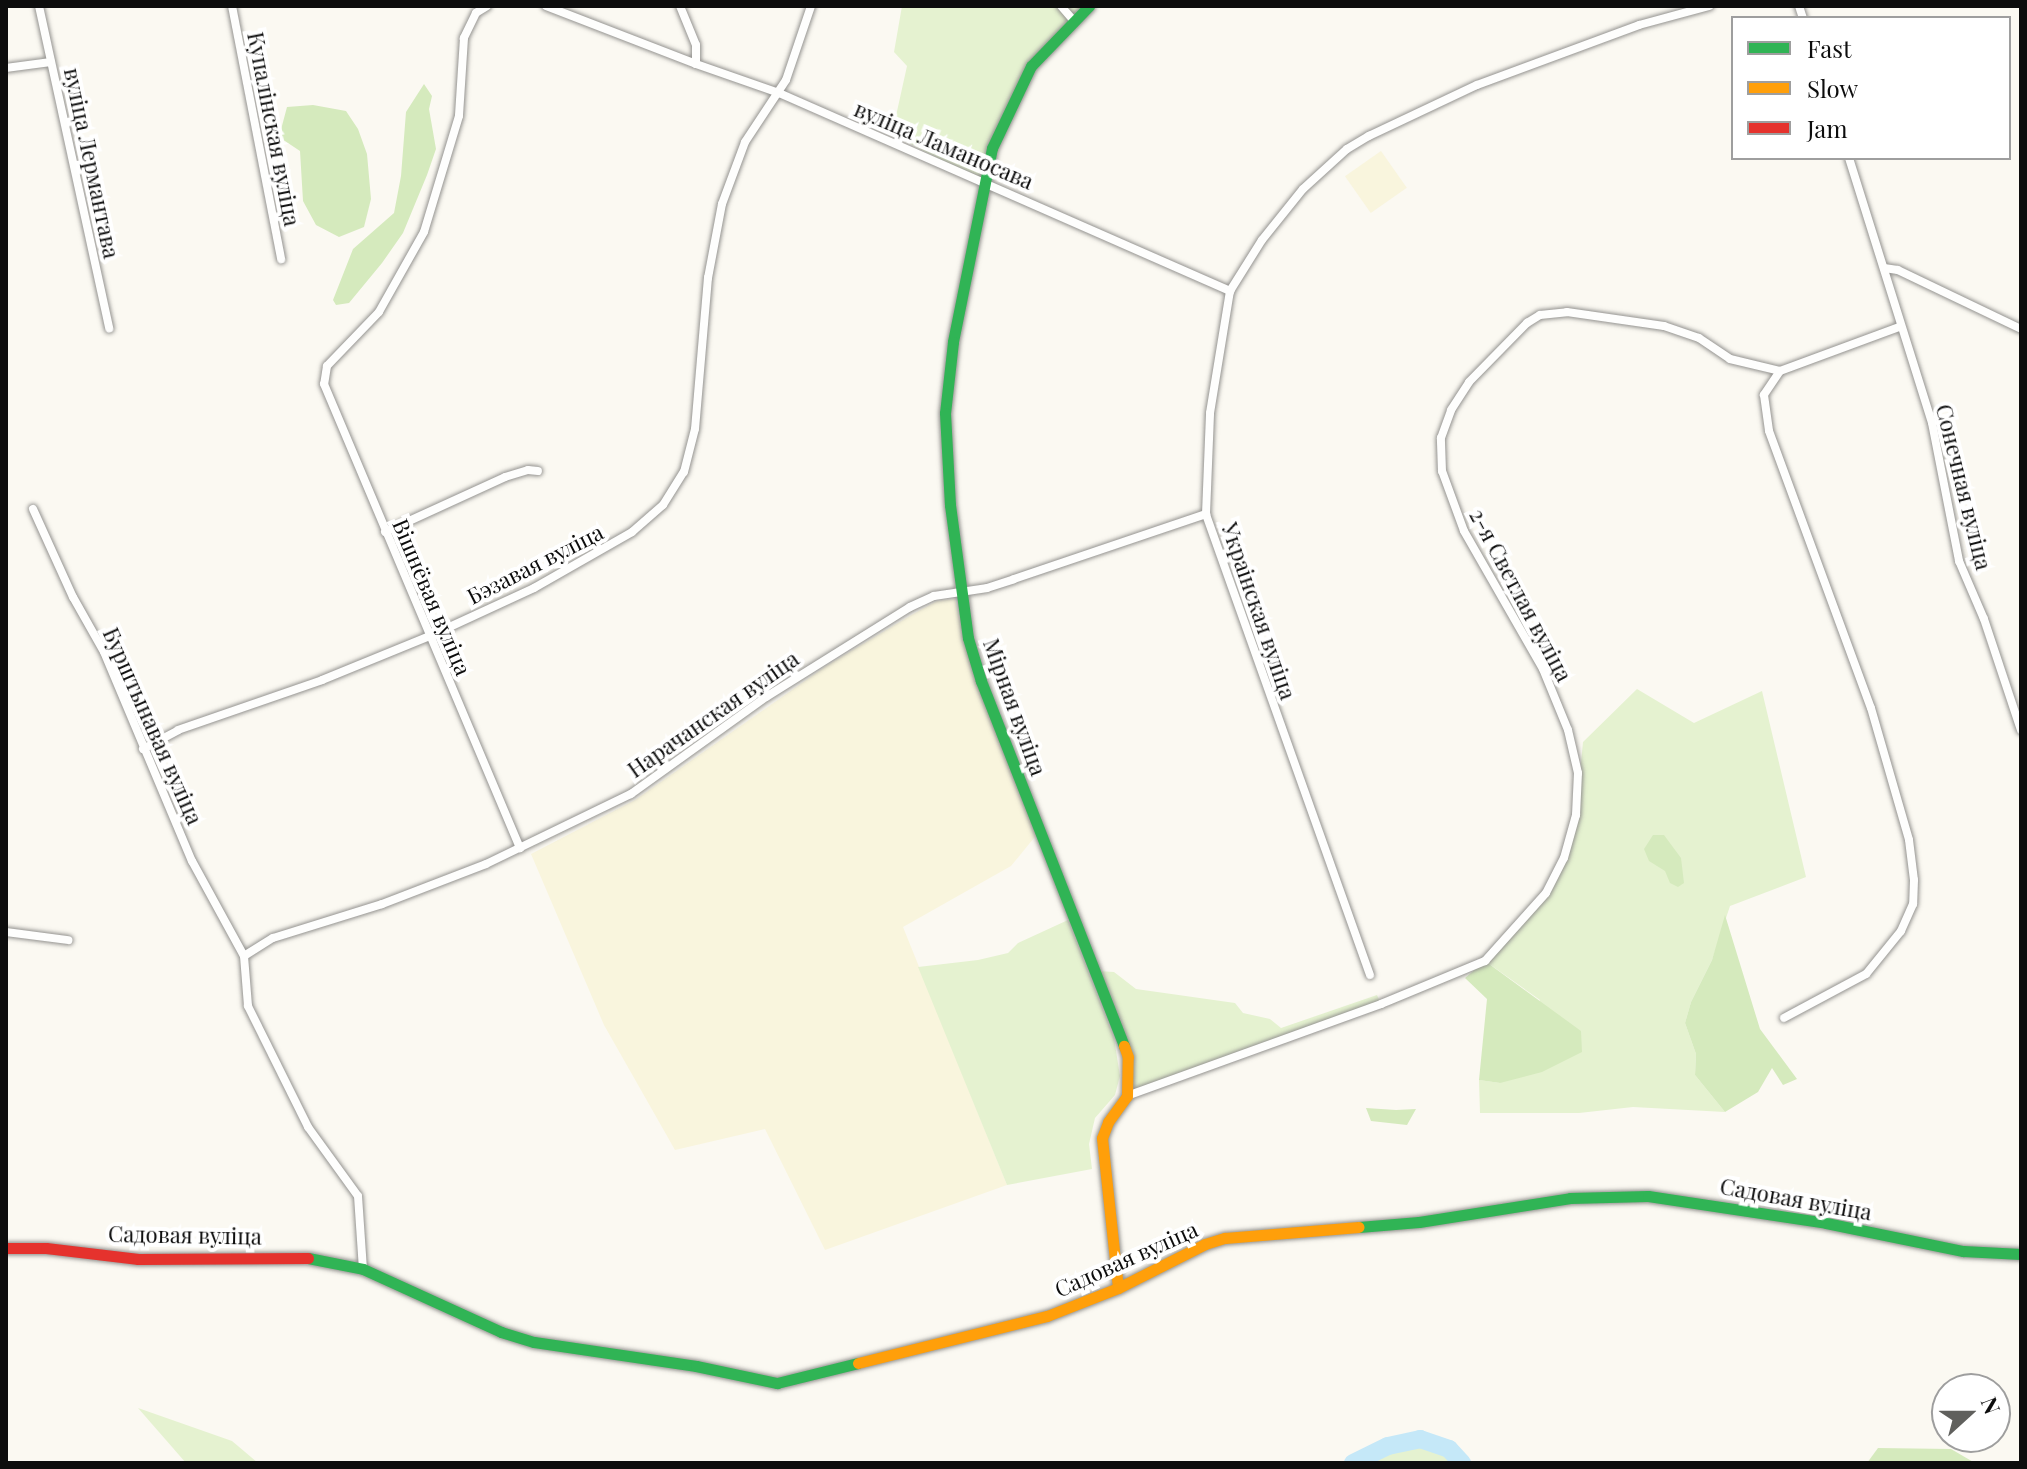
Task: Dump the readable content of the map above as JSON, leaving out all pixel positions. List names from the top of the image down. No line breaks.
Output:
{"streets":{"street":["Купалінская вуліца","вуліца Ламаносава","вуліца Лермантава","Сонечная вуліца","Бэзавая вуліца","2-я Светлая вуліца","Вішнёвая вуліца","Украінская вуліца","Мірная вуліца","Нарачанская вуліца","Бурштынавая вуліца","Садовая вуліца"]},"crossings":[["вуліца Ламаносава","Бэзавая вуліца"],["вуліца Ламаносава","Украінская вуліца"],["вуліца Ламаносава","Мірная вуліца"],["Бэзавая вуліца","Вішнёвая вуліца"],["Бэзавая вуліца","Бурштынавая вуліца"],["2-я Светлая вуліца","Мірная вуліца"],["Вішнёвая вуліца","Нарачанская вуліца"],["Украінская вуліца","Нарачанская вуліца"],["Мірная вуліца","Нарачанская вуліца"],["Нарачанская вуліца","Бурштынавая вуліца"]],"legend":["Fast","Slow","Jam"],"north":"right"}
